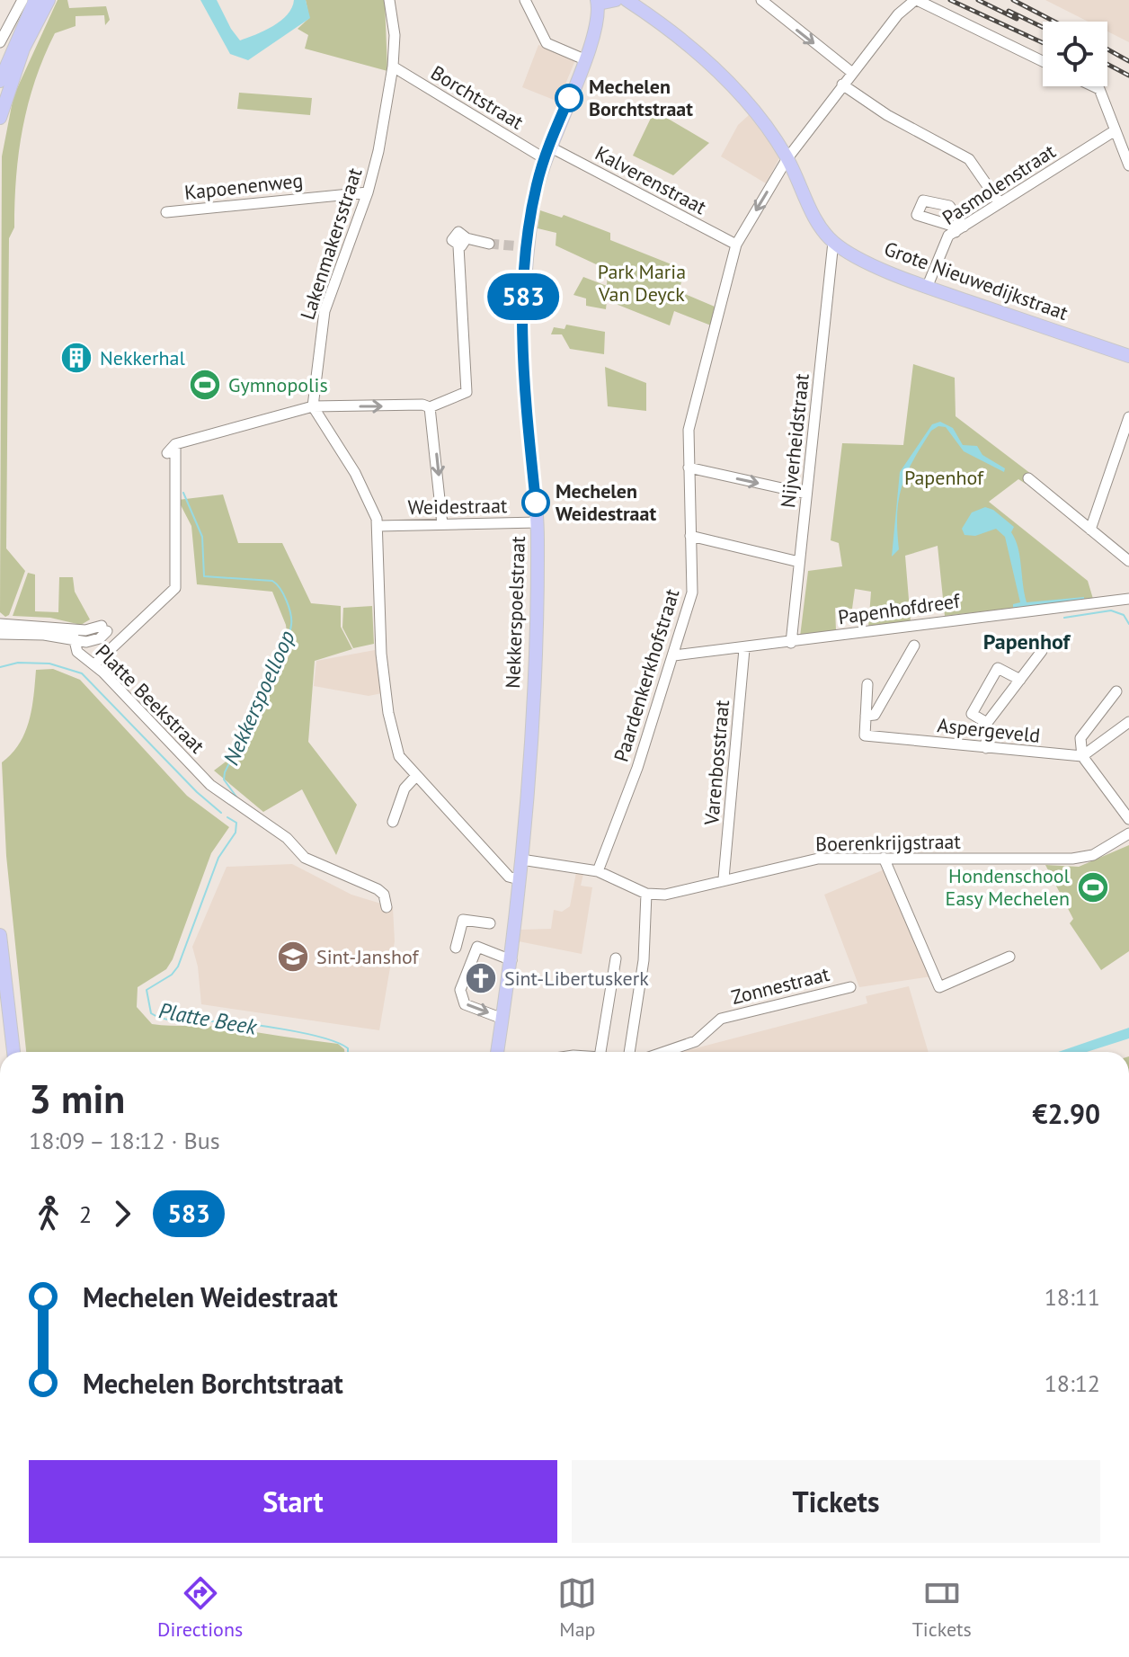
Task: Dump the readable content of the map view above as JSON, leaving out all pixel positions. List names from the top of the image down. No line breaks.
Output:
{"streets":{"main road":["Grote Nieuwedijkstraat","Nekkerspoelstraat"],"street":["Borchtstraat","Kalverenstraat","Pasmolenstraat","Kapoenenweg","Lakenmakersstraat","Nijverheidstraat","Weidestraat","Papenhofdreef","Paardenkerkhofstraat","Platte Beekstraat","Aspergeveld","Varenbosstraat","Boerenkrijgstraat","Zonnestraat"]},"crossings":[["Borchtstraat","Kalverenstraat"],["Borchtstraat","Lakenmakersstraat"],["Borchtstraat","Nekkerspoelstraat"],["Kalverenstraat","Nekkerspoelstraat"],["Kalverenstraat","Paardenkerkhofstraat"],["Pasmolenstraat","Grote Nieuwedijkstraat"],["Kapoenenweg","Lakenmakersstraat"],["Grote Nieuwedijkstraat","Nijverheidstraat"],["Grote Nieuwedijkstraat","Paardenkerkhofstraat"],["Nijverheidstraat","Papenhofdreef"],["Weidestraat","Nekkerspoelstraat"],["Papenhofdreef","Paardenkerkhofstraat"],["Papenhofdreef","Varenbosstraat"],["Varenbosstraat","Boerenkrijgstraat"]],"districts":["Papenhof"],"water":["Nekkerspoelloop","Platte Beek"],"parks":["Park Maria Van Deyck","Papenhof"],"places":{"other":["Mechelen Borchtstraat","Mechelen Weidestraat"],"building":["Nekkerhal"],"sports":["Gymnopolis","Hondenschool Easy Mechelen"],"school or university":["Sint-Janshof"],"church":["Sint-Libertuskerk"]},"lines":["bus line 583"],"page":{"on_map":"583","heading":["3 min","18:09 – 18:12 · Bus","€2.90"],"legs":["2","583"],"list":[{"name":"Mechelen Weidestraat","value":"18:11"},{"name":"Mechelen Borchtstraat","value":"18:12"}],"buttons":["Start","Tickets"],"tabs":["Directions","Map","Tickets"]}}
